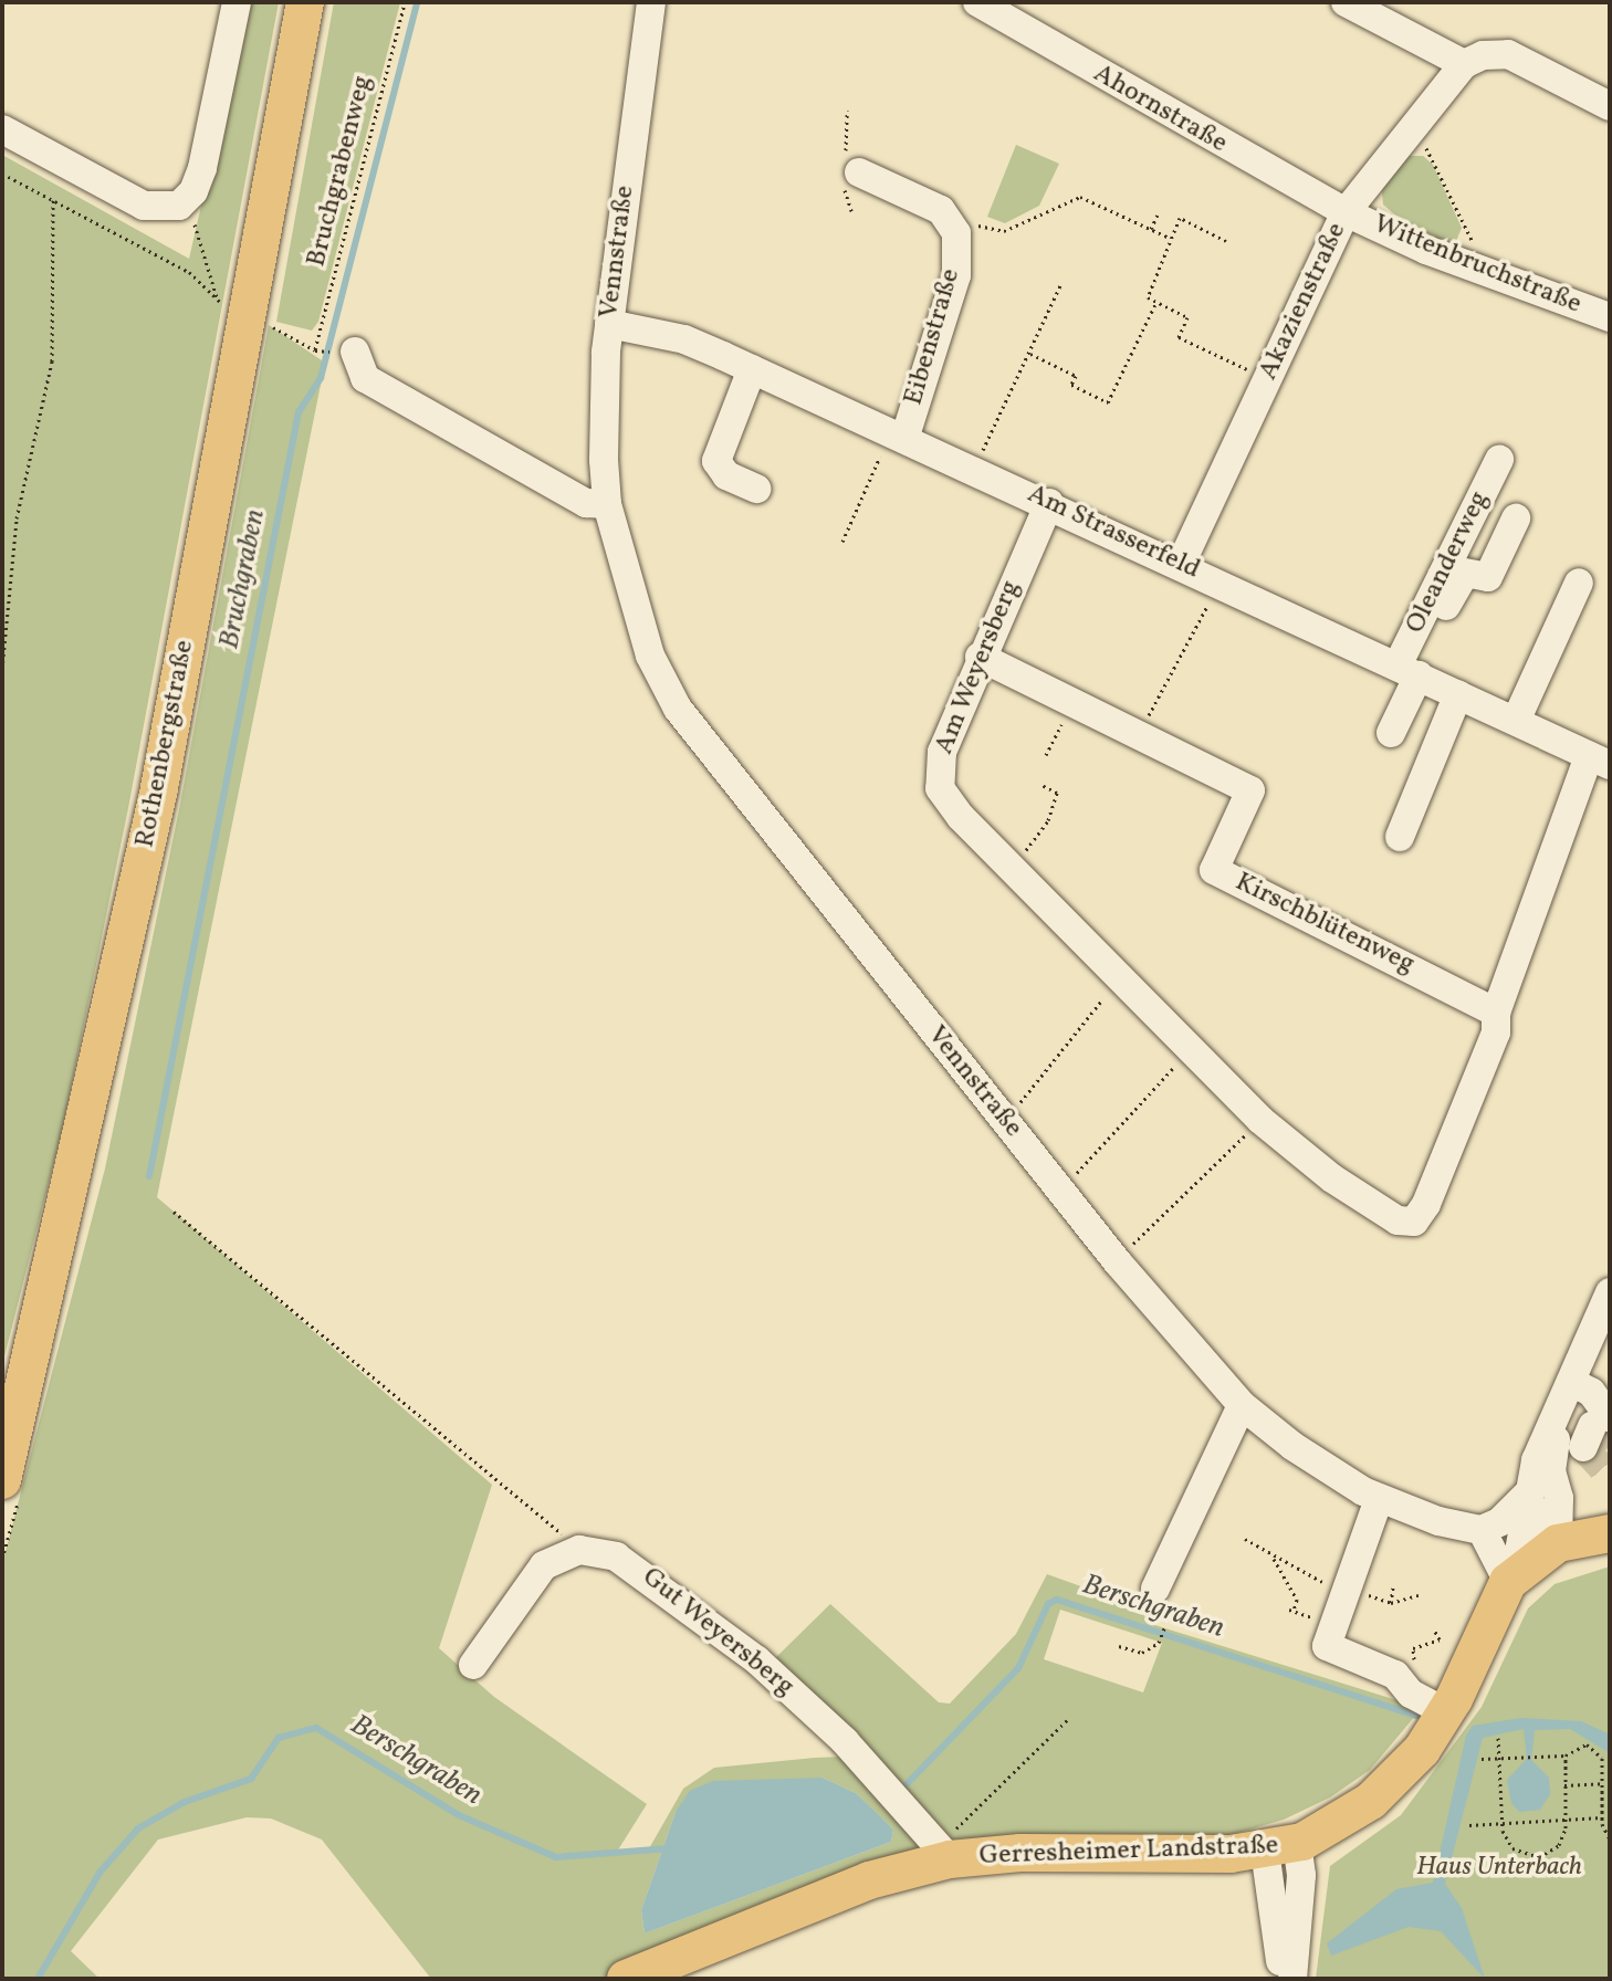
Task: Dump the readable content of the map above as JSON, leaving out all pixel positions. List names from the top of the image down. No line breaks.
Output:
{"streets":{"main road":["Rothenbergstraße","Gerresheimer Landstraße"],"street":["Ahornstraße","Vennstraße","Wittenbruchstraße","Akazienstraße","Eibenstraße","Am Strasserfeld","Oleanderweg","Am Weyersberg","Kirschblütenweg","Gut Weyersberg"],"path":["Bruchgrabenweg"]},"crossings":[["Ahornstraße","Wittenbruchstraße"],["Ahornstraße","Akazienstraße"],["Vennstraße","Am Strasserfeld"],["Wittenbruchstraße","Akazienstraße"],["Akazienstraße","Am Strasserfeld"],["Eibenstraße","Am Strasserfeld"],["Am Strasserfeld","Oleanderweg"],["Am Strasserfeld","Am Weyersberg"],["Am Weyersberg","Kirschblütenweg"],["Gut Weyersberg","Gerresheimer Landstraße"]],"water":["Bruchgraben","Berschgraben"],"parks":["Haus Unterbach"]}
